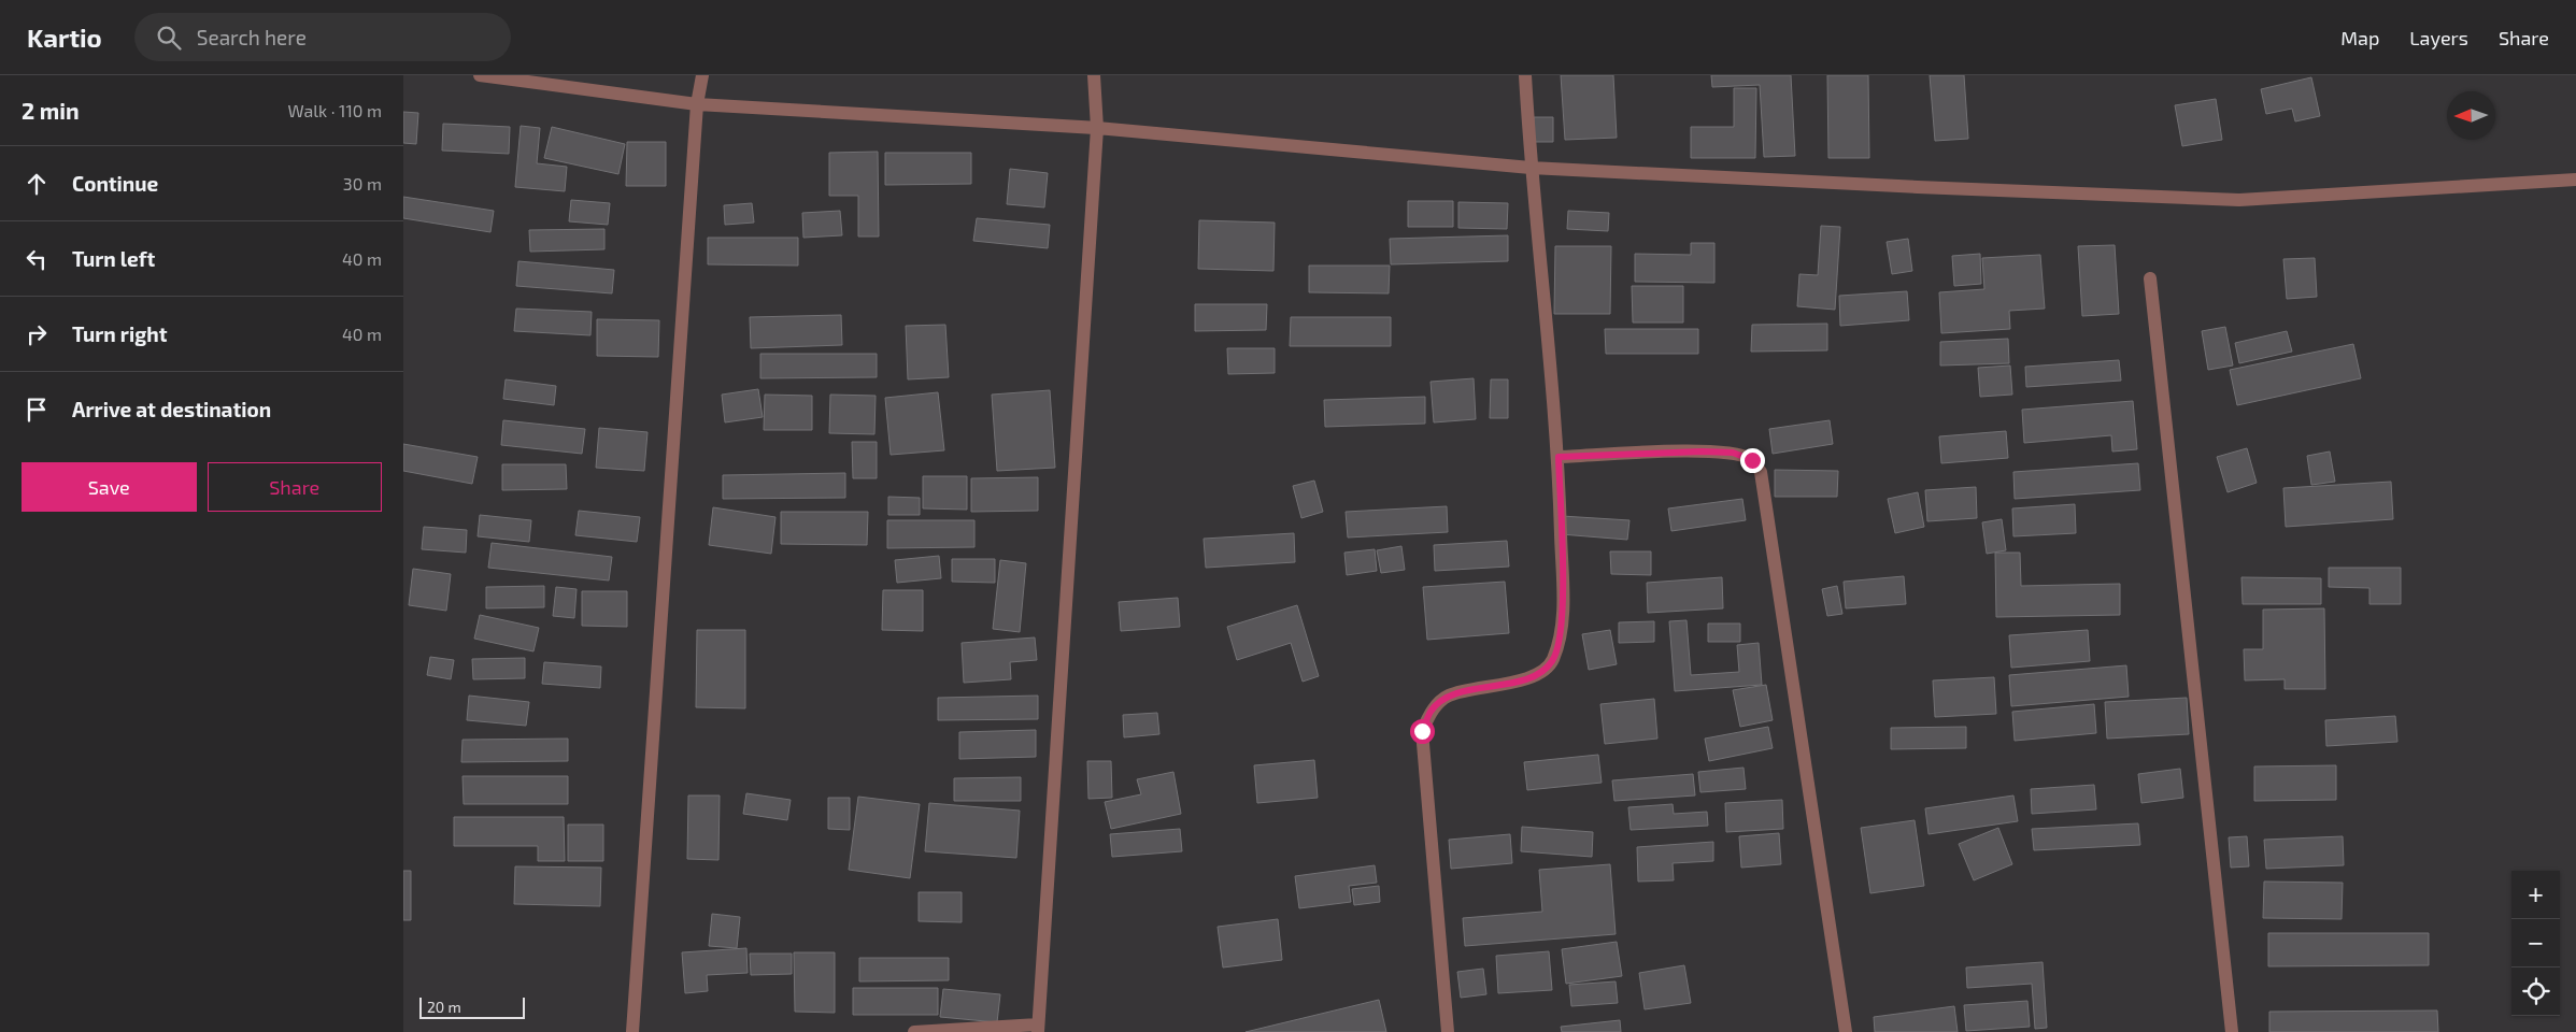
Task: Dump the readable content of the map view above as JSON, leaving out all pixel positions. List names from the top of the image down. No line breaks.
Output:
{"scale_bar":"20 m","north":"left","page":{"header":"Kartio","search":"Search here","nav":["Map","Layers","Share"],"heading":["2 min","Walk · 110 m"],"list":[["Continue","30 m"],["Turn left","40 m"],["Turn right","40 m"],"Arrive at destination"],"buttons":["Save","Share"],"map_buttons":["+","−"],"scale":"20 m"}}
